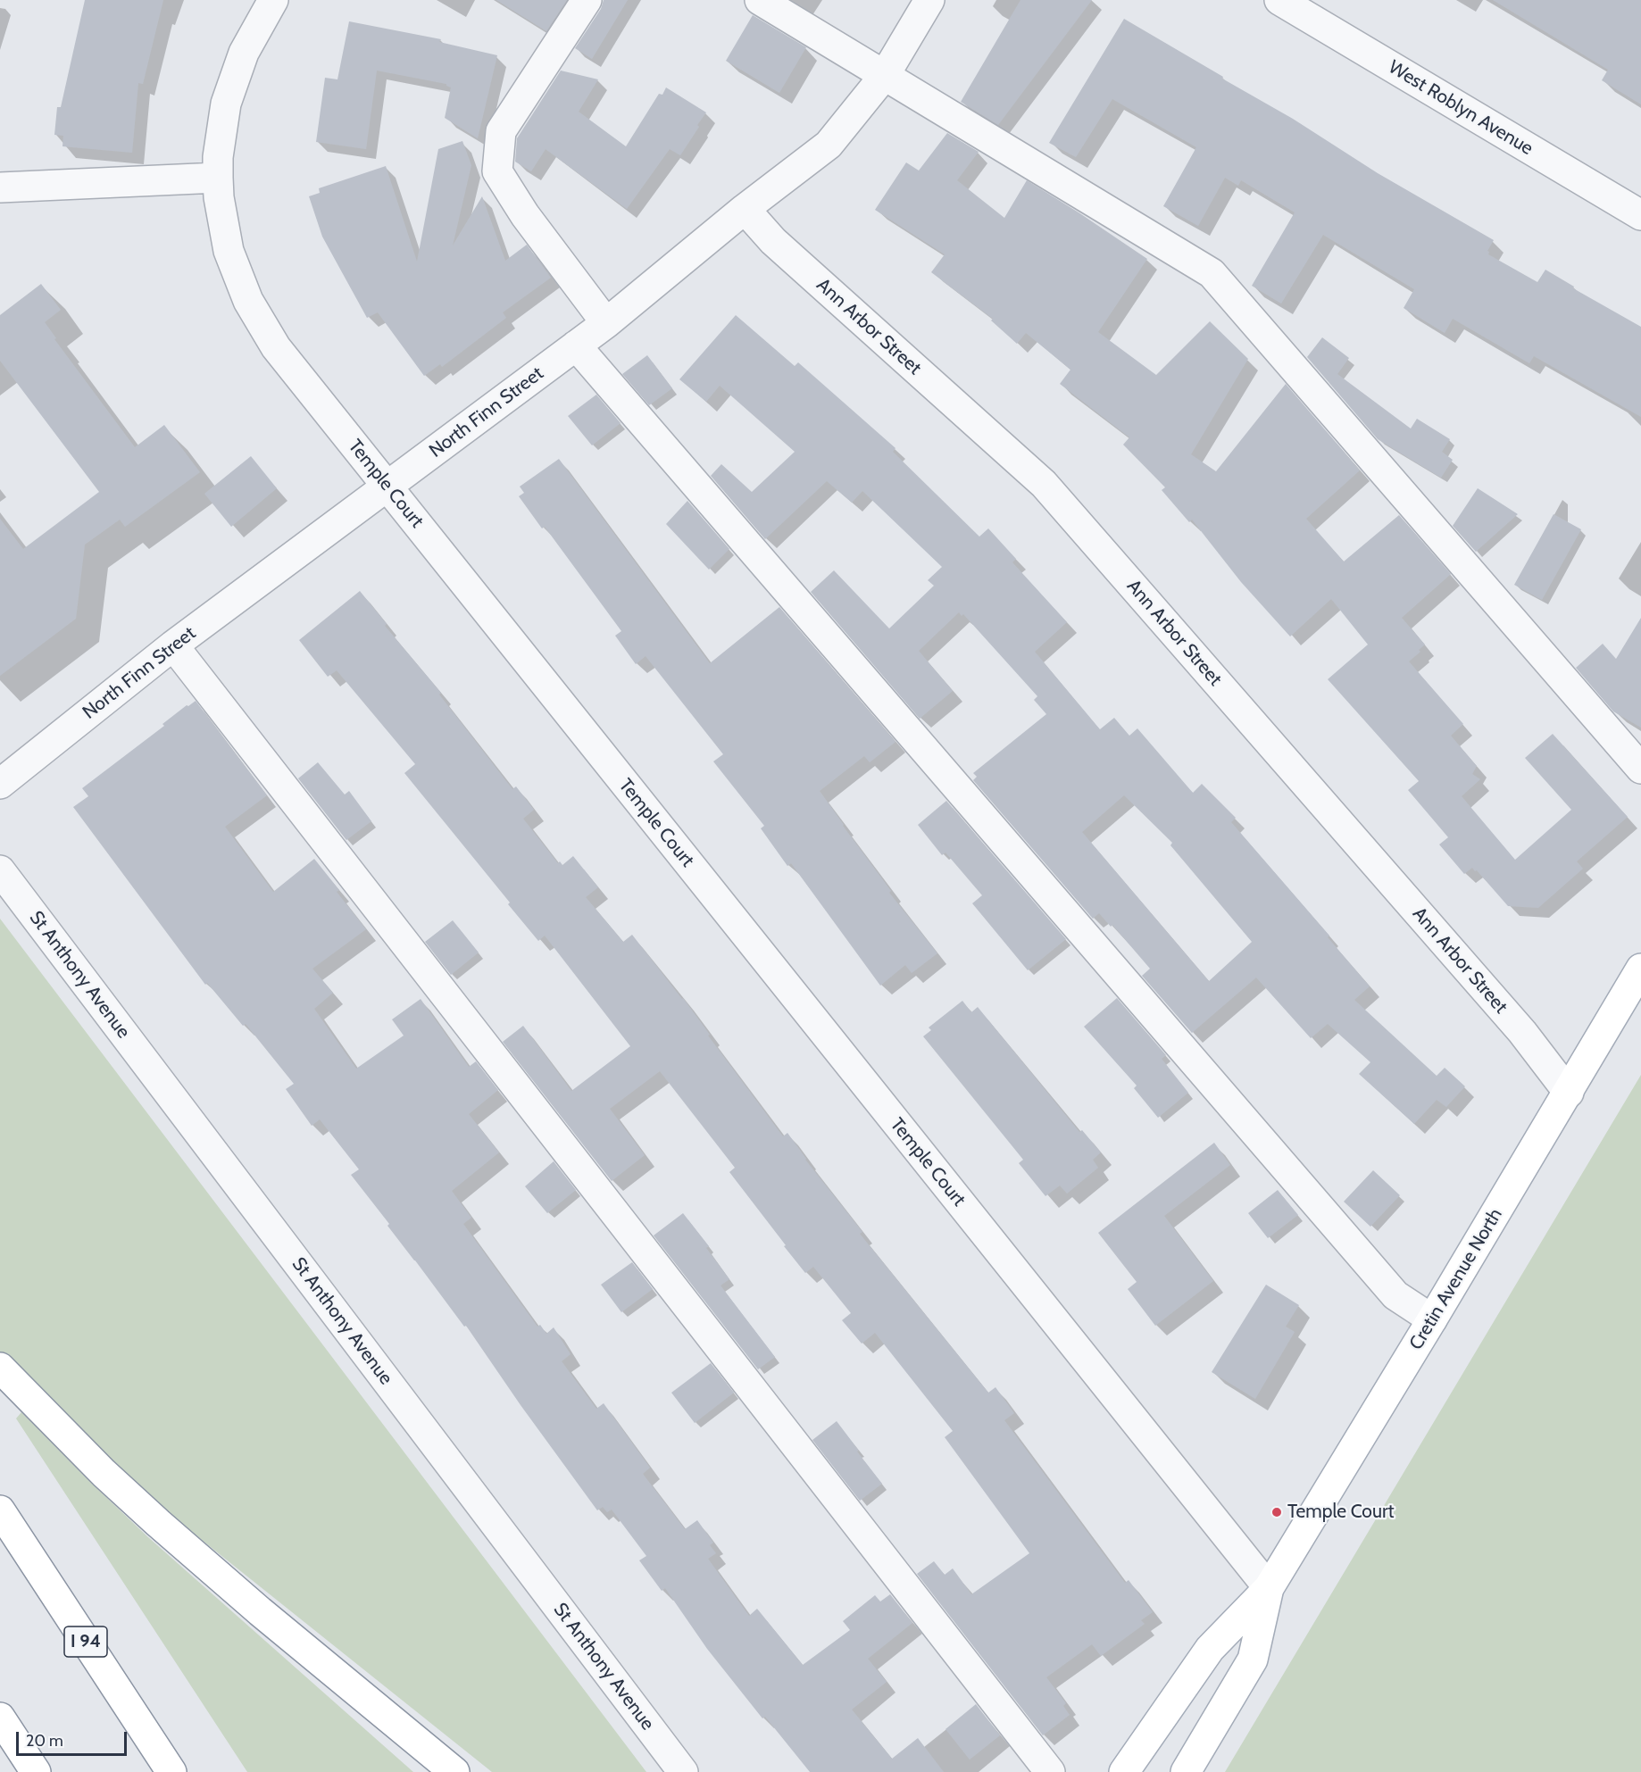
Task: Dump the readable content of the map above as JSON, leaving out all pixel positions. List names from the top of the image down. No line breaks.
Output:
{"streets":{"main road":["Cretin Avenue North","I 94"],"street":["West Roblyn Avenue","Ann Arbor Street","North Finn Street","Temple Court","St Anthony Avenue"]},"crossings":[["Ann Arbor Street","North Finn Street"],["Ann Arbor Street","Cretin Avenue North"],["North Finn Street","Temple Court"],["Temple Court","Cretin Avenue North"]],"places":["Temple Court"],"scale_bar":"20 m"}
